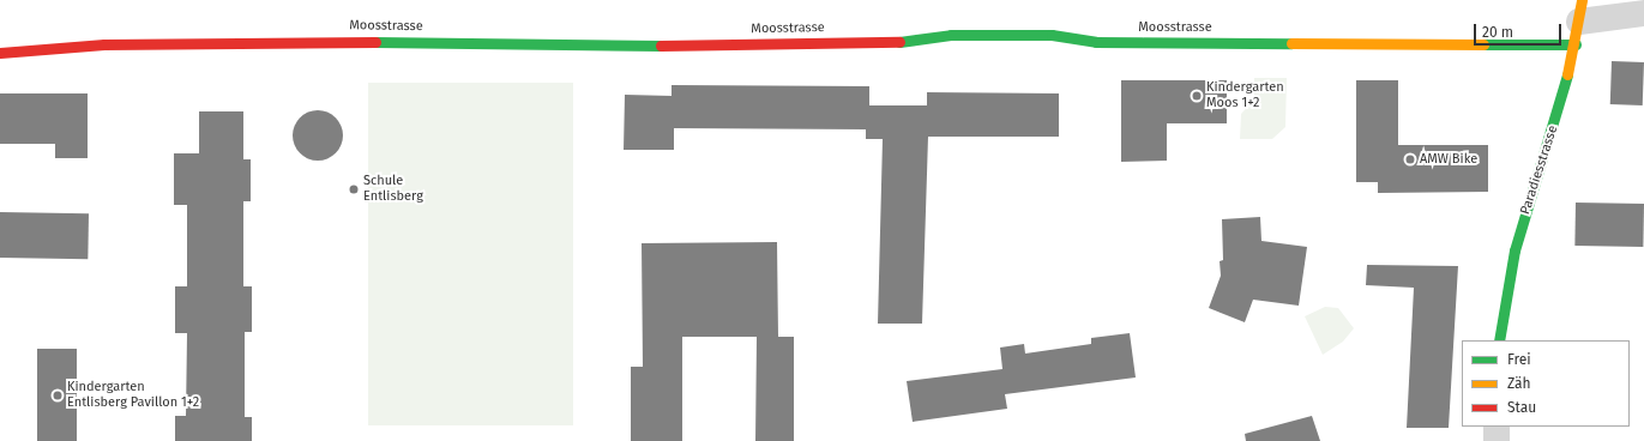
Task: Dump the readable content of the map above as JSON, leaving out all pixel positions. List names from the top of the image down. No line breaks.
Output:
{"streets":{"street":["Moosstrasse","Paradiesstrasse"]},"crossings":[["Moosstrasse","Paradiesstrasse"]],"places":["Kindergarten Moos 1+2","AMW Bike","Schule Entlisberg","Kindergarten Entlisberg Pavillon 1+2"],"legend":["Frei","Zäh","Stau"],"scale_bar":"20 m"}
